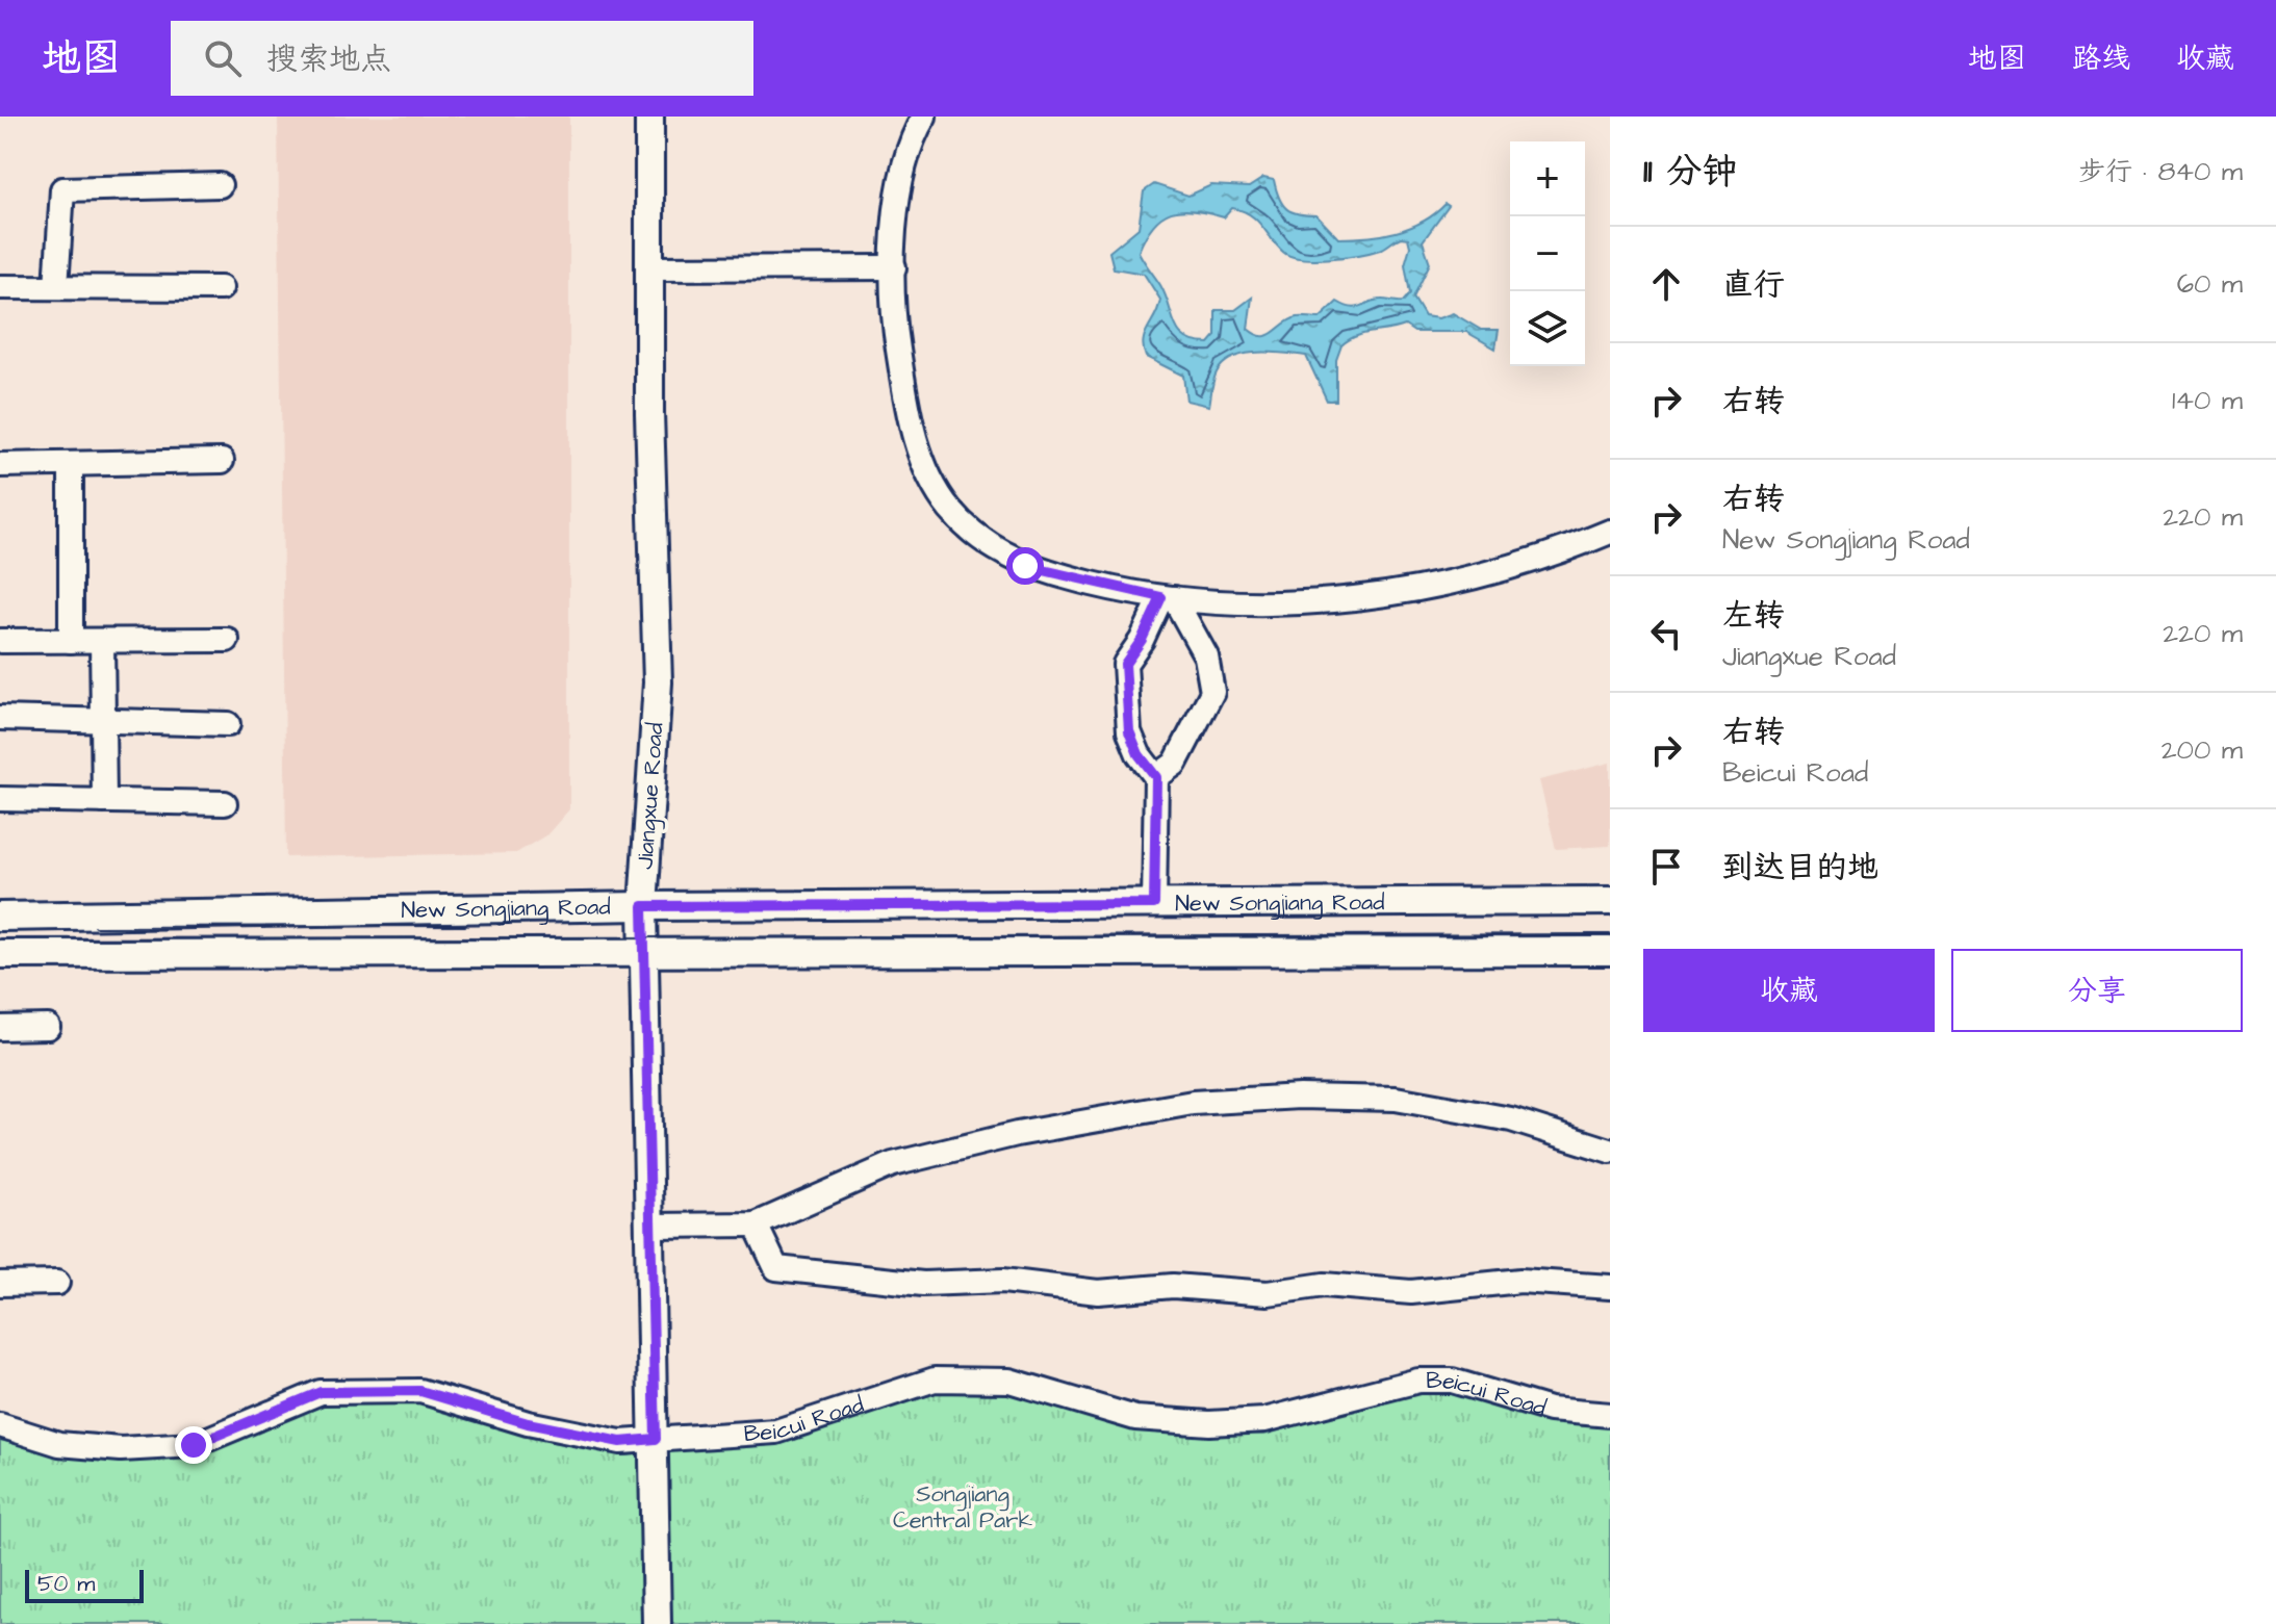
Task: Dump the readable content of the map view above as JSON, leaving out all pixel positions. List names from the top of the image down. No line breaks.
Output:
{"streets":{"main road":["Jiangxue Road","New Songjiang Road"],"street":["Beicui Road"]},"crossings":[["Jiangxue Road","New Songjiang Road"],["Jiangxue Road","Beicui Road"]],"parks":["Songjiang Central Park"],"scale_bar":"50 m","page":{"header":"地图","search":"搜索地点","nav":["地图","路线","收藏"],"heading":["11 分钟","步行 · 840 m"],"map_buttons":["+","−"],"list":[["直行","60 m"],["右转","140 m"],["右转","New Songjiang Road","220 m"],["左转","Jiangxue Road","220 m"],["右转","Beicui Road","200 m"],"到达目的地"],"buttons":["收藏","分享"],"scale":"50 m"}}
